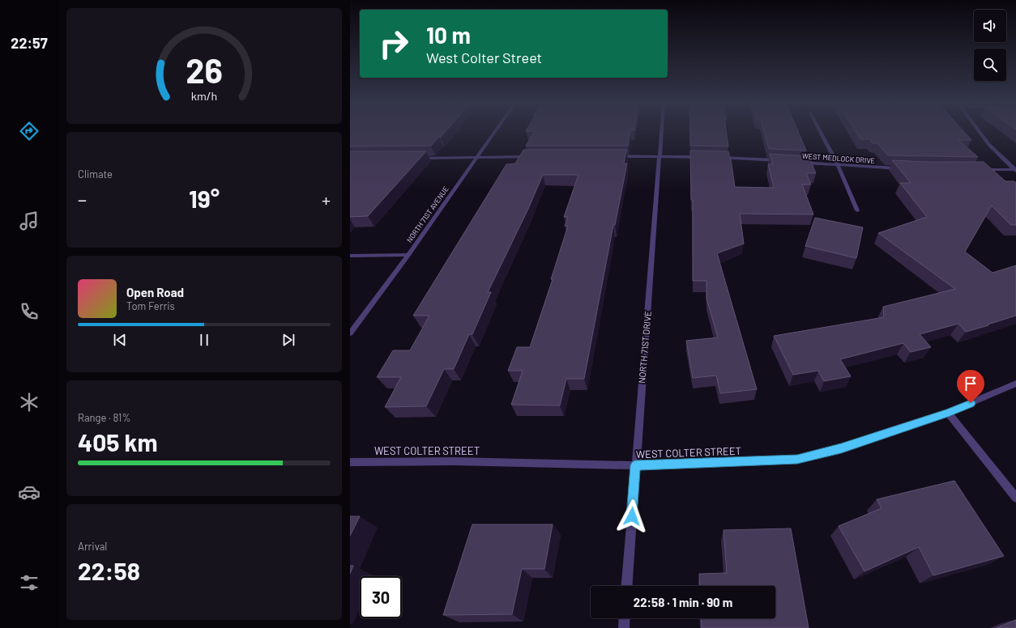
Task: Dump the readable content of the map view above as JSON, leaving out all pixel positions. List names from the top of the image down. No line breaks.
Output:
{"streets":{"street":["WEST MEDLOCK DRIVE","NORTH 71ST AVENUE","NORTH 71ST DRIVE","WEST COLTER STREET"]},"crossings":[["NORTH 71ST DRIVE","WEST COLTER STREET"]],"page":{"tabs":"22:57","turn":["10 m","West Colter Street"],"tile":["Climate",["Range · 81%","405 km"],["Arrival","22:58"]],"heat":["−","19°","+"],"song":["Open Road","Tom Ferris"],"limit":"30","trip":"22:58 · 1 min · 90 m","gauge":["26","km/h"]}}
